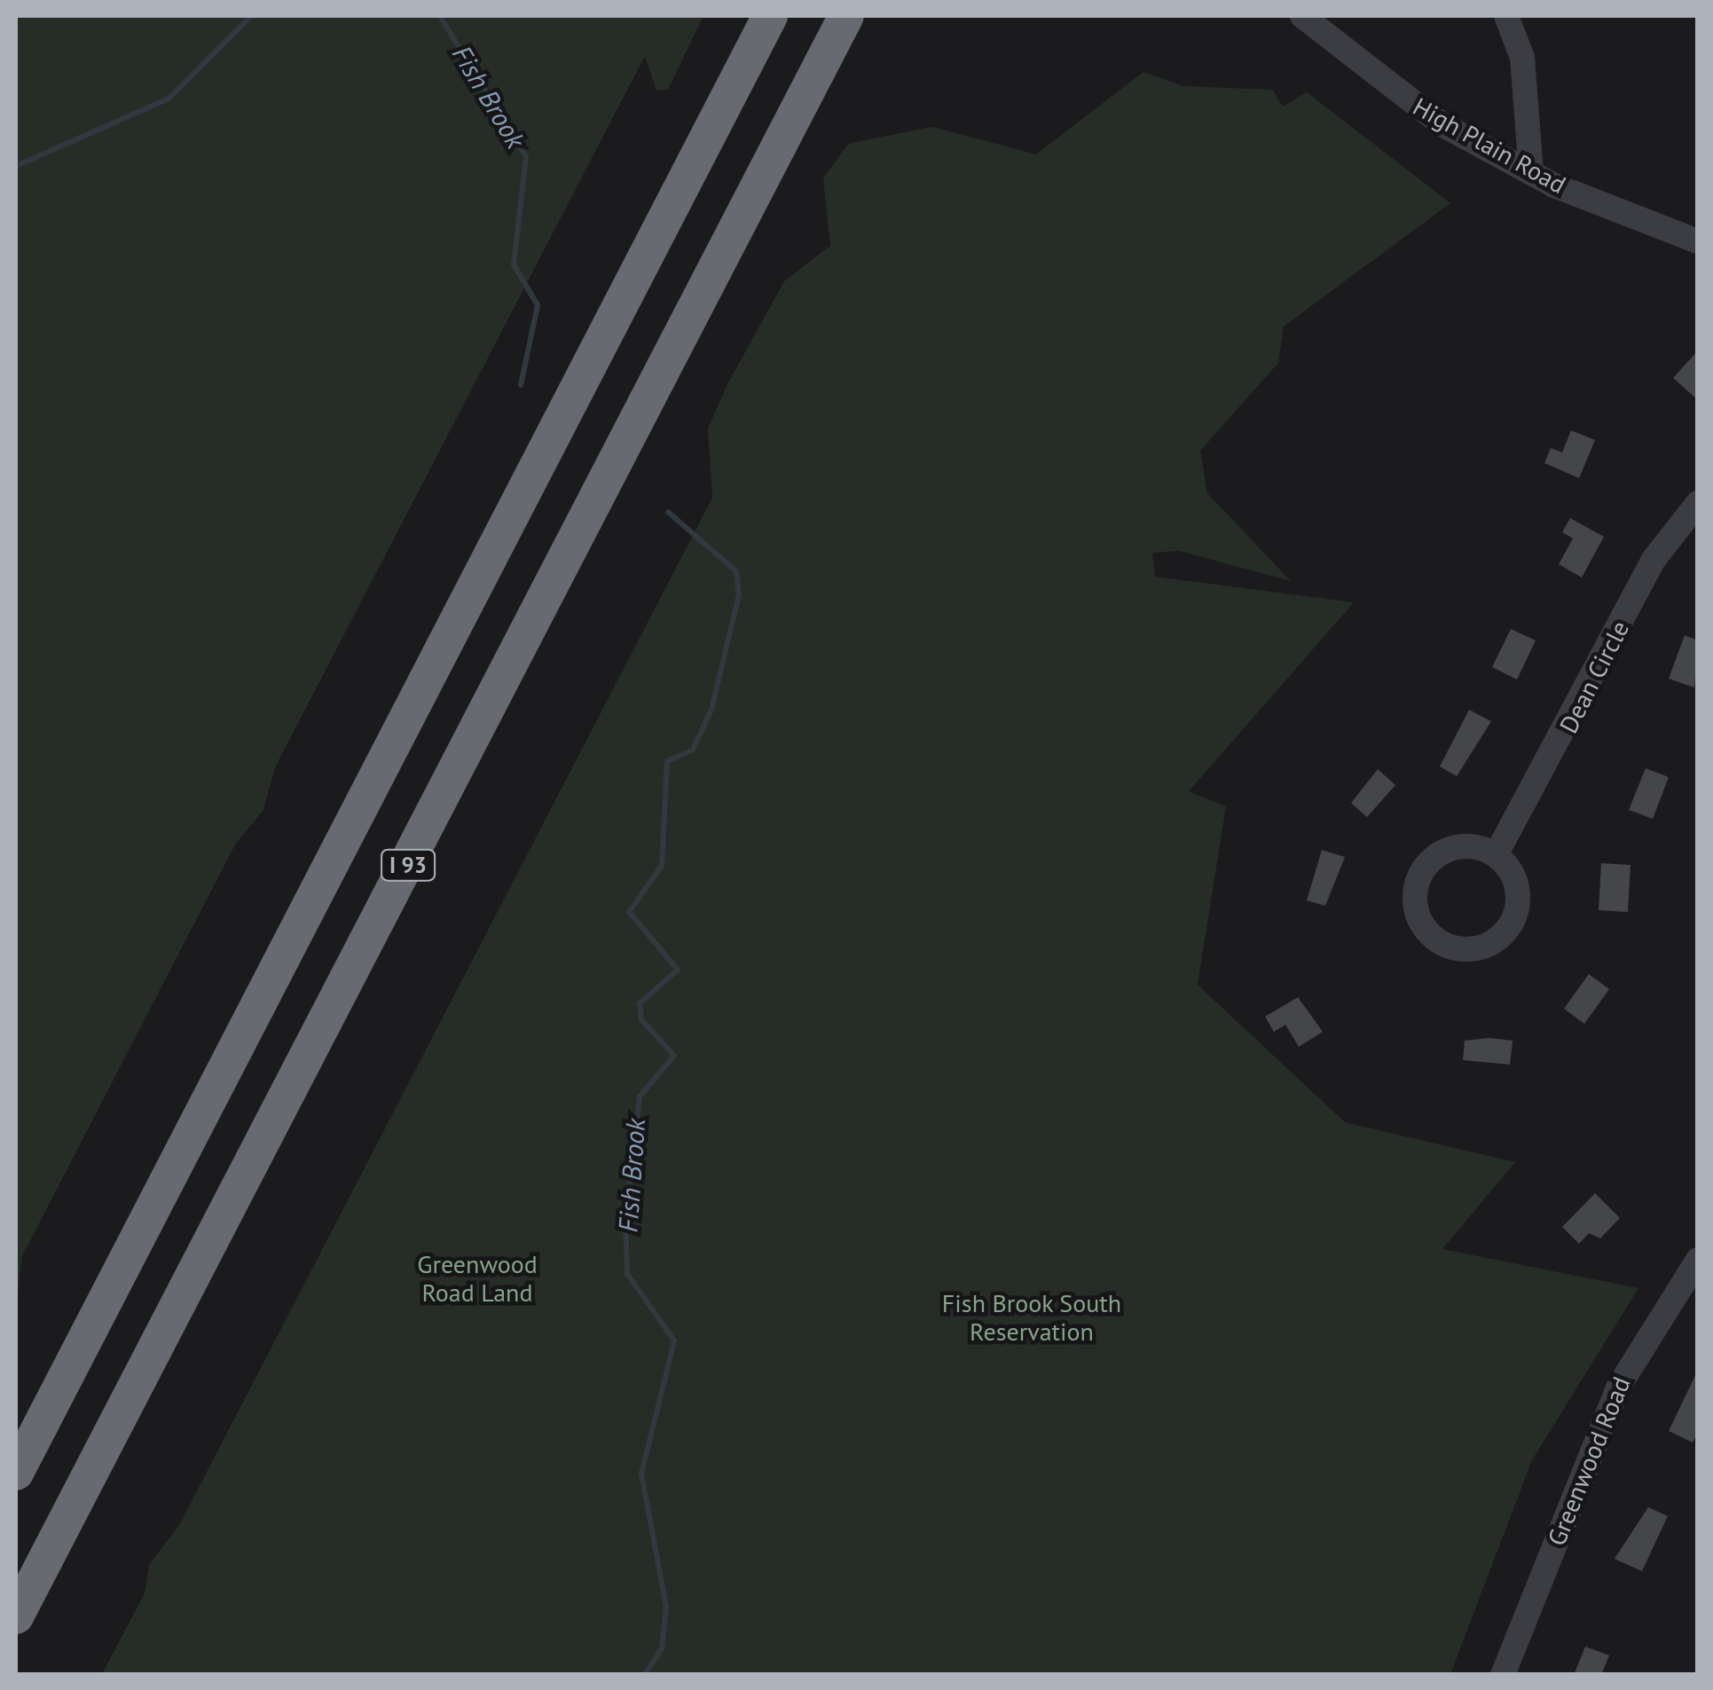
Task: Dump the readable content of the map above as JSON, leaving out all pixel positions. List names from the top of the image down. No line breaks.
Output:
{"streets":{"highway":["I 93"],"street":["High Plain Road","Dean Circle","Greenwood Road"]},"water":["Fish Brook"],"parks":["Greenwood Road Land","Fish Brook South Reservation"]}
